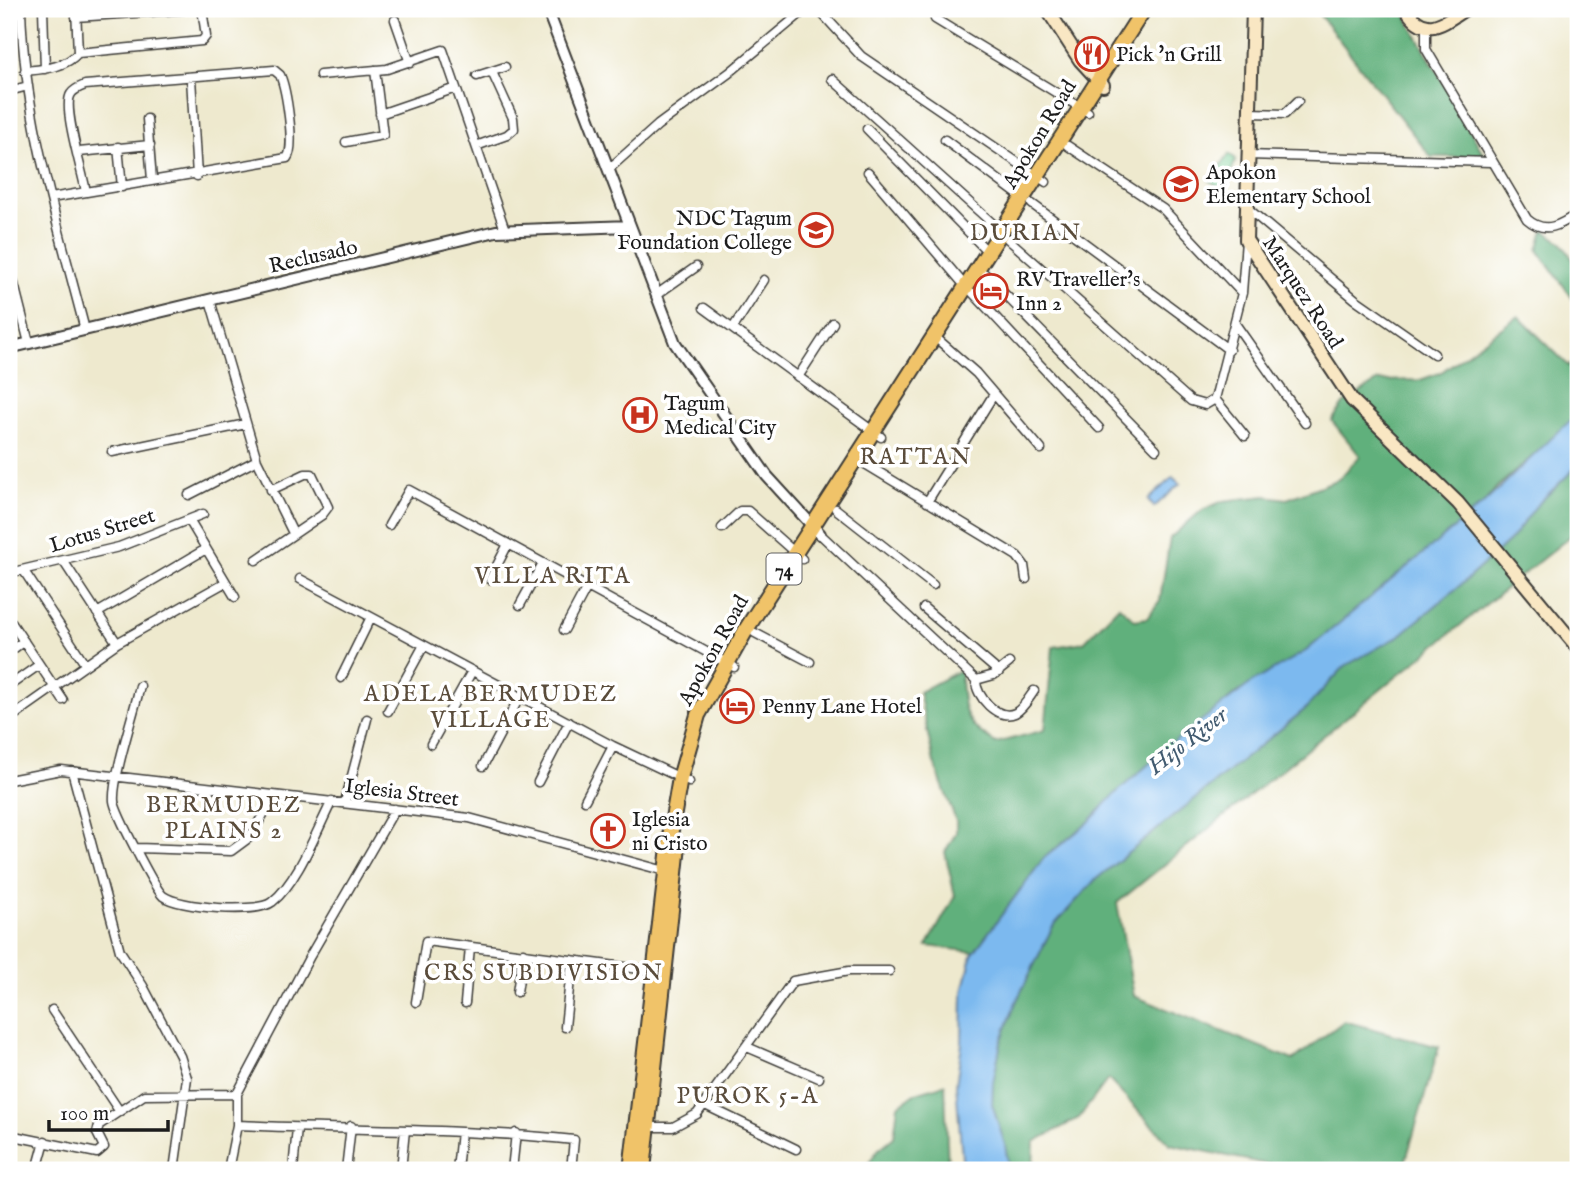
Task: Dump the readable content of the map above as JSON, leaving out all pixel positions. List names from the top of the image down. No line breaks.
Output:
{"streets":{"highway":["Apokon Road","74"],"main road":["Marquez Road"],"street":["Reclusado","Lotus Street","Iglesia Street"]},"crossings":[["Apokon Road","Iglesia Street"]],"districts":["DURIAN","RATTAN","VILLA RITA","ADELA BERMUDEZ VILLAGE","BERMUDEZ PLAINS 2","CRS SUBDIVISION","PUROK 5-A"],"water":["Hijo River"],"places":{"restaurant":["Pick 'n Grill"],"school or university":["Apokon Elementary School","NDC Tagum Foundation College"],"hotel":["RV Traveller's Inn 2","Penny Lane Hotel"],"hospital":["Tagum Medical City"],"church":["Iglesia ni Cristo"]},"scale_bar":"100 m"}
